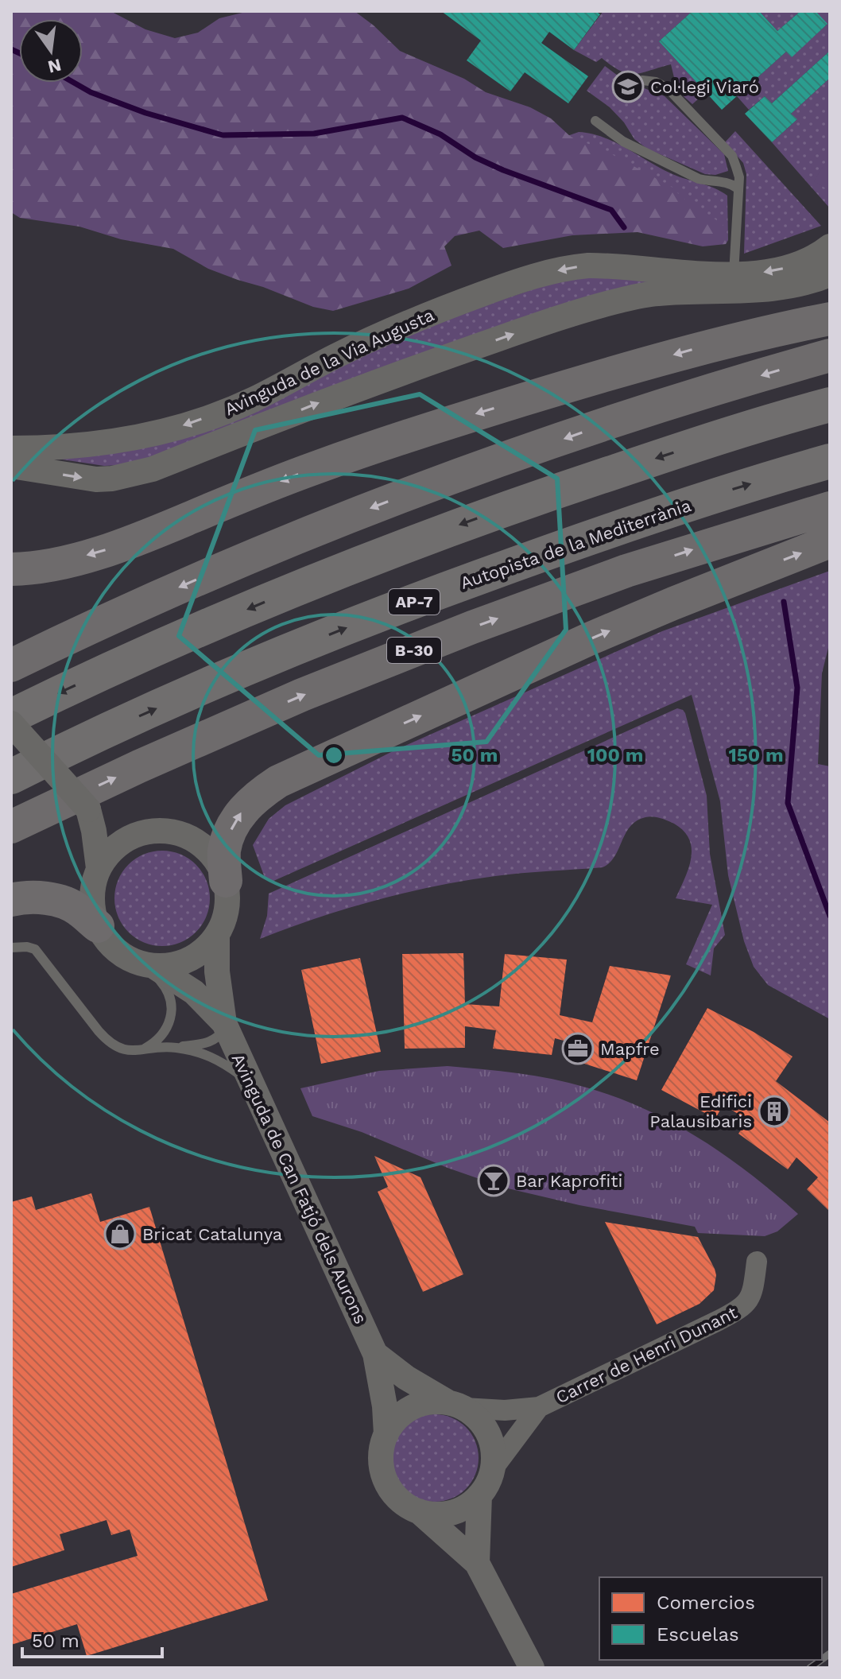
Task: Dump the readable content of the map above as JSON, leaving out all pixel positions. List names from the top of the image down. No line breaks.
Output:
{"streets":{"highway":["Autopista de la Mediterrània","AP-7","B-30"],"street":["Avinguda de la Via Augusta","Avinguda de Can Fatjó dels Aurons","Carrer de Henri Dunant"]},"crossings":[["Avinguda de Can Fatjó dels Aurons","Carrer de Henri Dunant"]],"places":{"school or university":["Col·legi Viaró"],"office":["Mapfre"],"building":["Edifici Palausibaris"],"bar":["Bar Kaprofiti"],"shop":["Bricat Catalunya"]},"legend":["Comercios","Escuelas"],"scale_bar":"50 m","north":"bottom","rings":["50 m","100 m","150 m"]}
